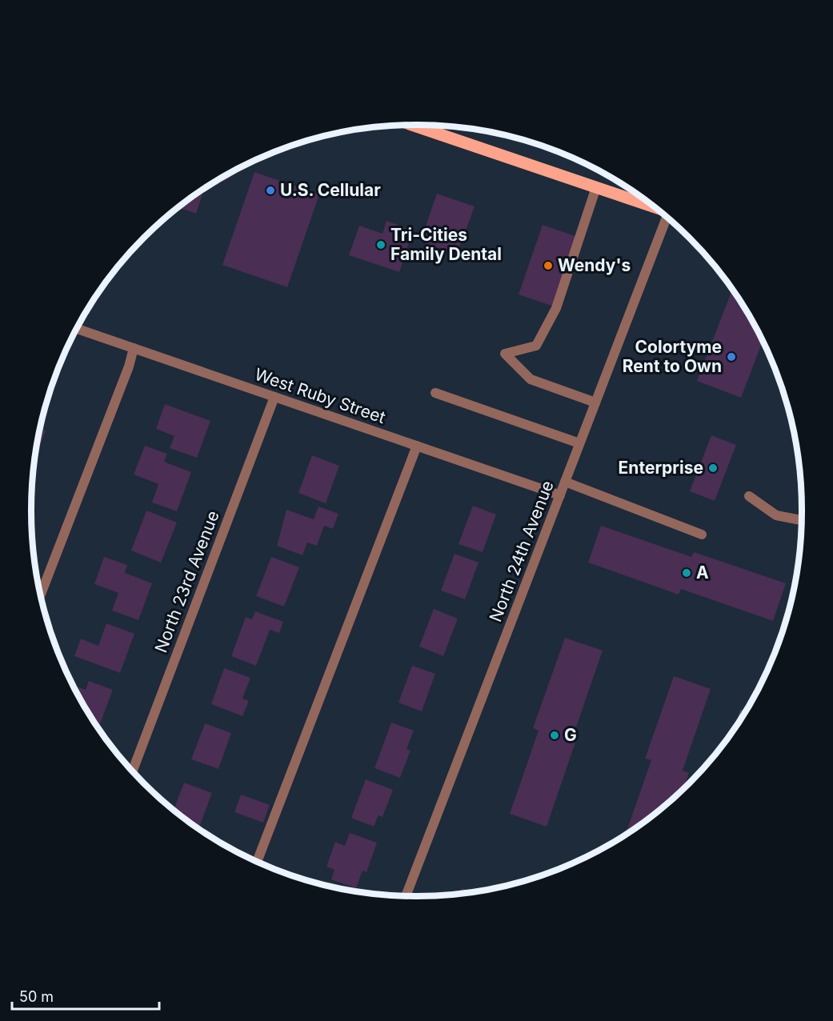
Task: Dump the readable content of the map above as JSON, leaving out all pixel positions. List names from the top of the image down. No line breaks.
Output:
{"streets":{"street":["West Ruby Street","North 24th Avenue","North 23rd Avenue"]},"crossings":[["West Ruby Street","North 24th Avenue"],["West Ruby Street","North 23rd Avenue"]],"places":["U.S. Cellular","Tri-Cities Family Dental","Wendy's","Colortyme Rent to Own","Enterprise","A","G"],"scale_bar":"50 m"}
